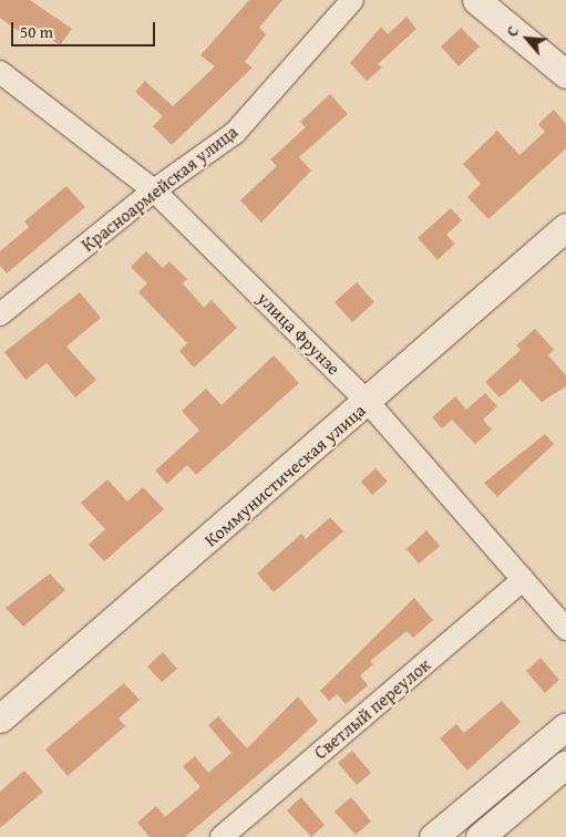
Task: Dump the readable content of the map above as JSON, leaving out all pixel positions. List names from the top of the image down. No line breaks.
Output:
{"streets":{"street":["Красноармейская улица","улица Фрунзе","Коммунистическая улица","Светлый переулок"]},"crossings":[["Красноармейская улица","улица Фрунзе"],["улица Фрунзе","Коммунистическая улица"],["улица Фрунзе","Светлый переулок"]],"scale_bar":"50 m","north":"top left"}
